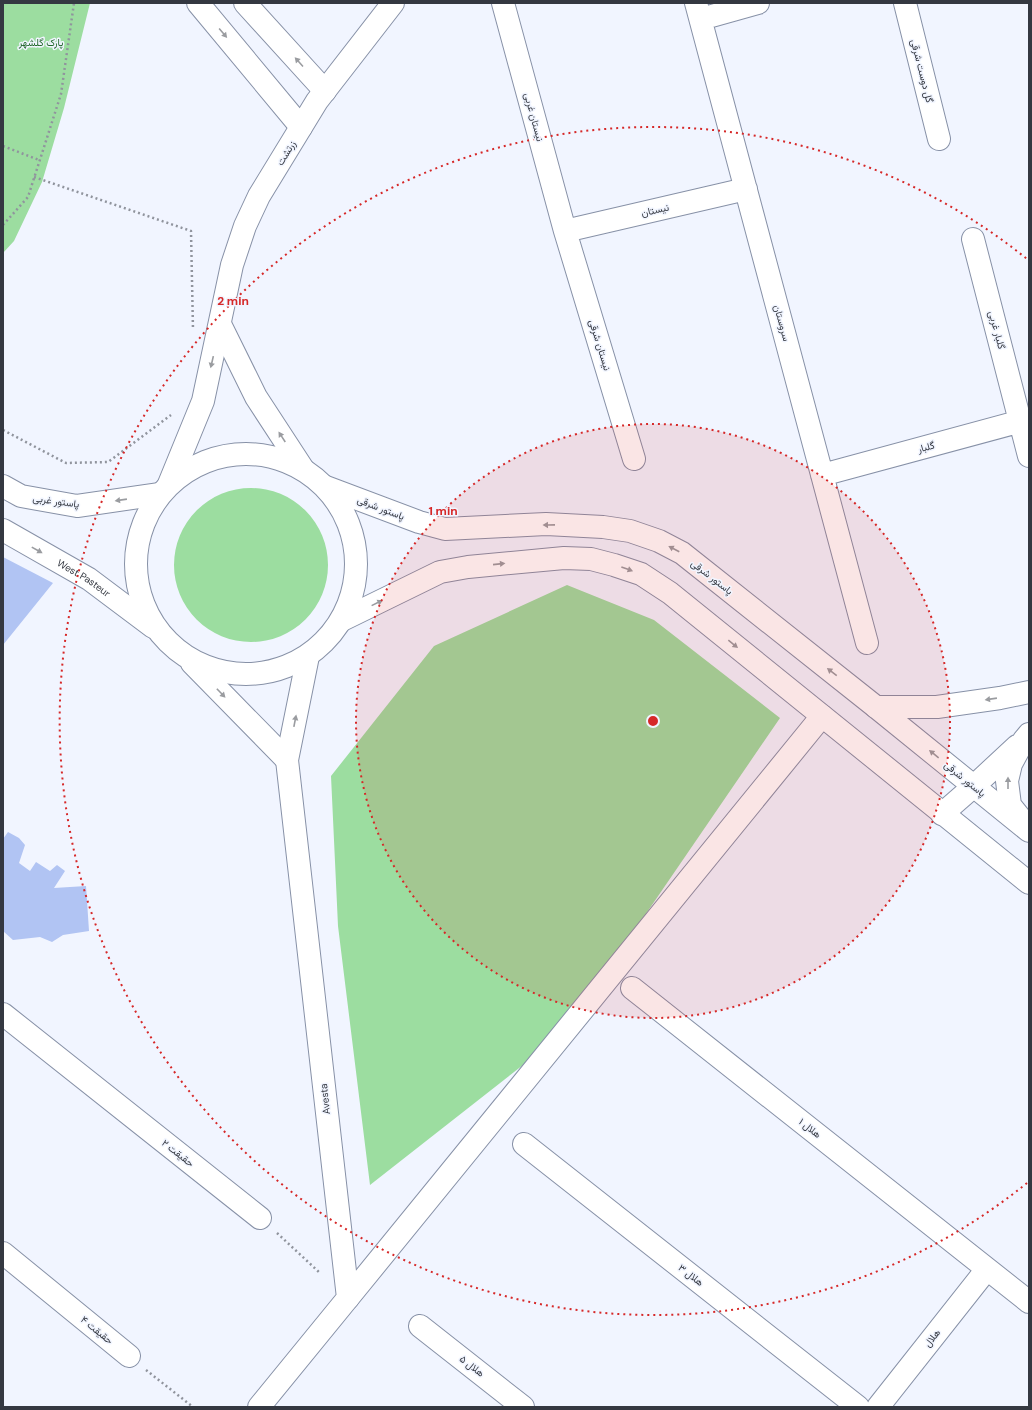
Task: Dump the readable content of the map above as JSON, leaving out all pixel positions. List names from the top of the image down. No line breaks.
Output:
{"streets":{"street":["گل دوست شرقی","نیستان غربی","زرتشت","نیستان","سروستان","گلبار غربی","نیستان شرقی","گلبار","پاستور غربی","پاستور شرقی","West Pasteur","Avesta","هلال ۱","حقیقت ۲","هلال ۳","حقیقت ۴","هلال","هلال ۵"]},"crossings":[["نیستان غربی","نیستان"],["نیستان غربی","نیستان شرقی"],["زرتشت","پاستور غربی"],["نیستان","سروستان"],["نیستان","نیستان شرقی"],["سروستان","گلبار"],["گلبار غربی","گلبار"],["هلال ۱","هلال"]],"one_way":["پاستور غربی","پاستور شرقی","West Pasteur"],"parks":["پارک گلشهر"],"rings":["2 min","1 min"]}
